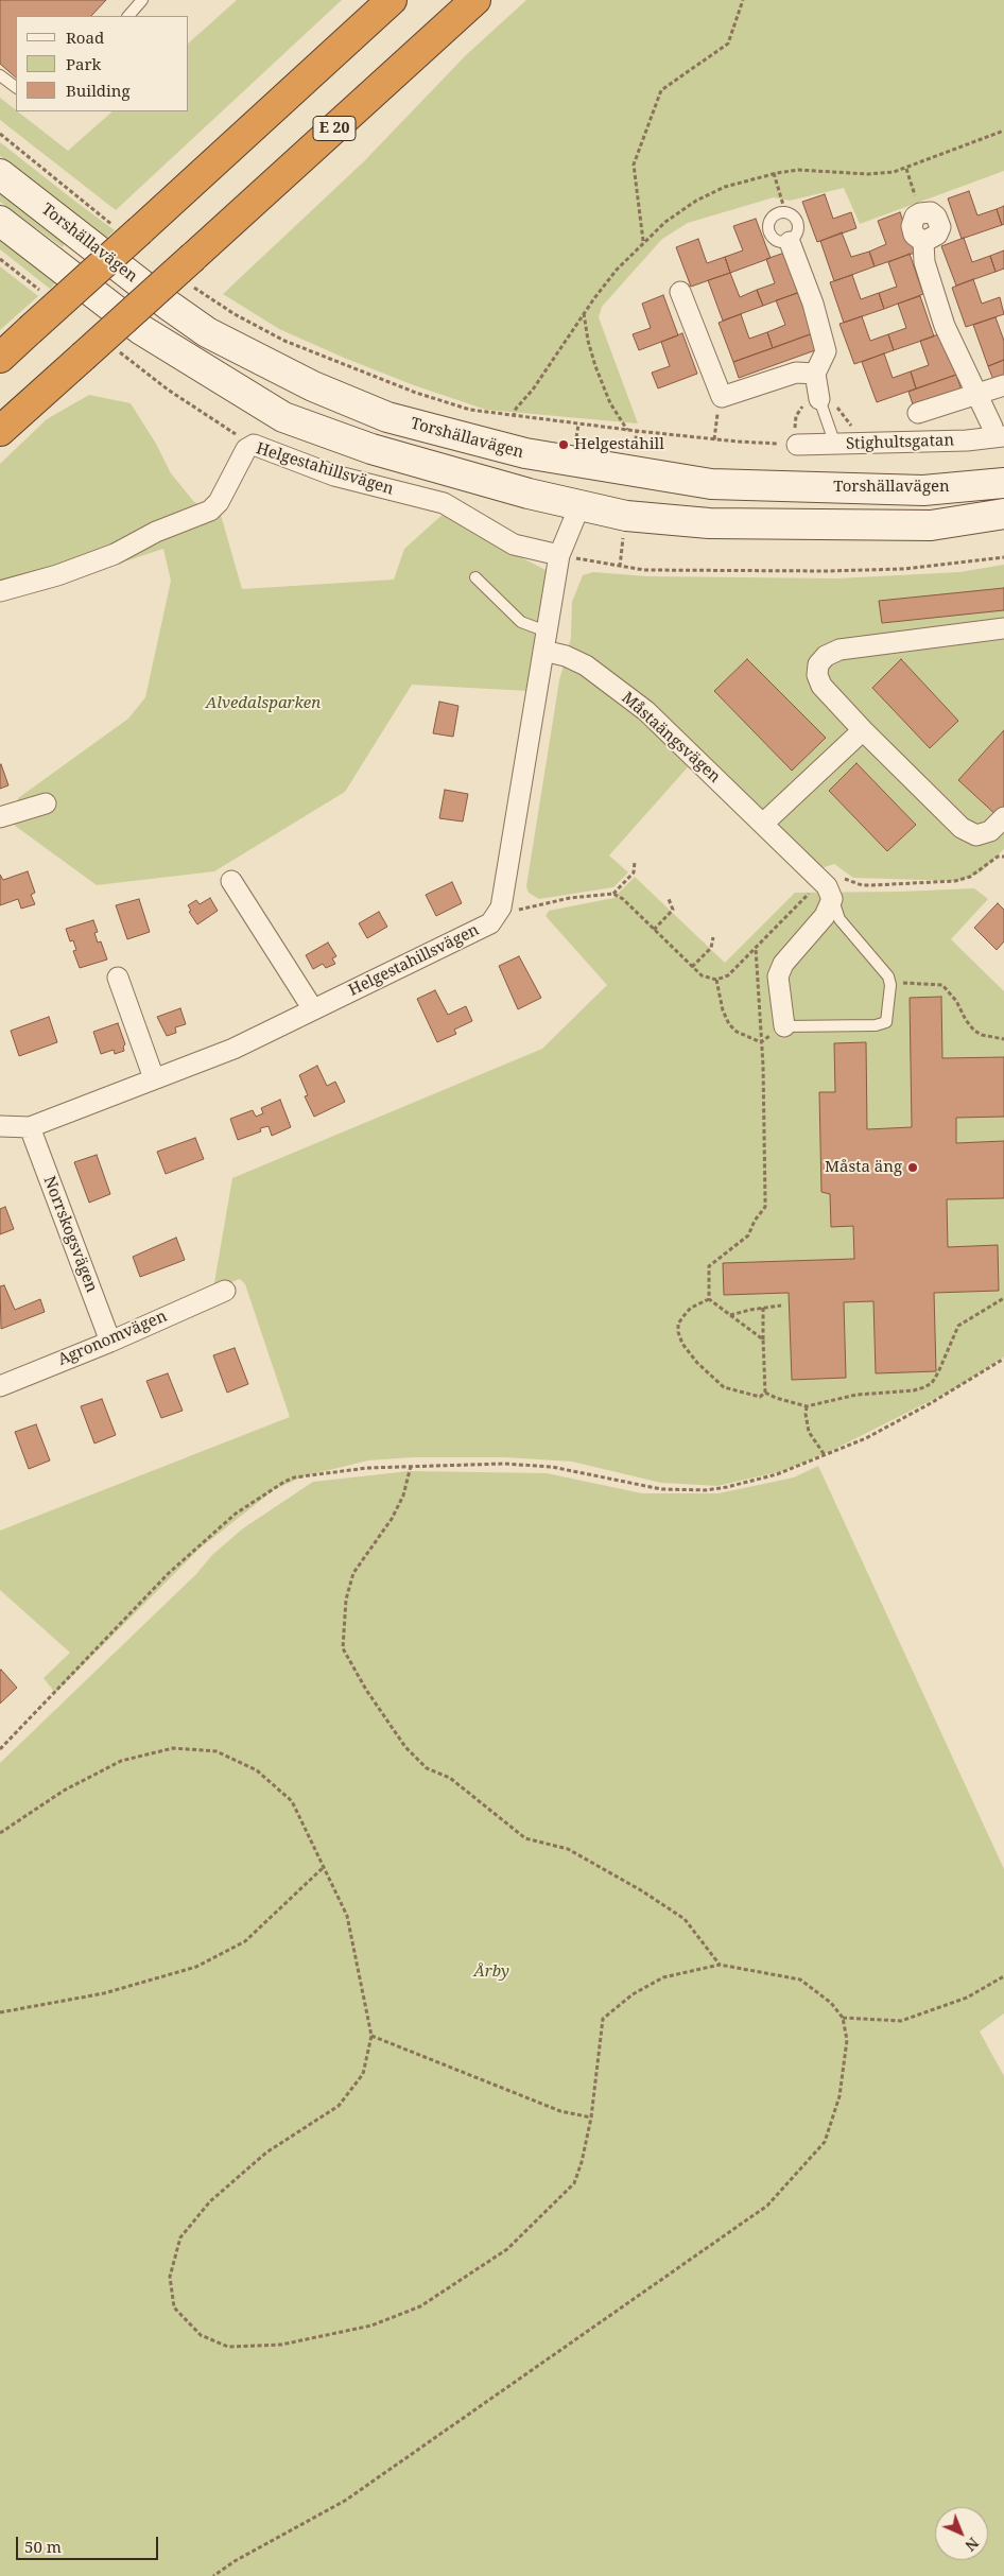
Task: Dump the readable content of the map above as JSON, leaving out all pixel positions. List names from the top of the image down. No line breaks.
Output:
{"streets":{"highway":["E 20"],"main road":["Torshällavägen"],"street":["Stighultsgatan","Helgestahillsvägen","Måstaängsvägen","Norrskogsvägen","Agronomvägen"]},"crossings":[["Helgestahillsvägen","Norrskogsvägen"],["Norrskogsvägen","Agronomvägen"]],"parks":["Alvedalsparken","Årby"],"places":["Helgestahill","Måsta äng"],"legend":["Road","Park","Building"],"scale_bar":"50 m","north":"bottom right"}
